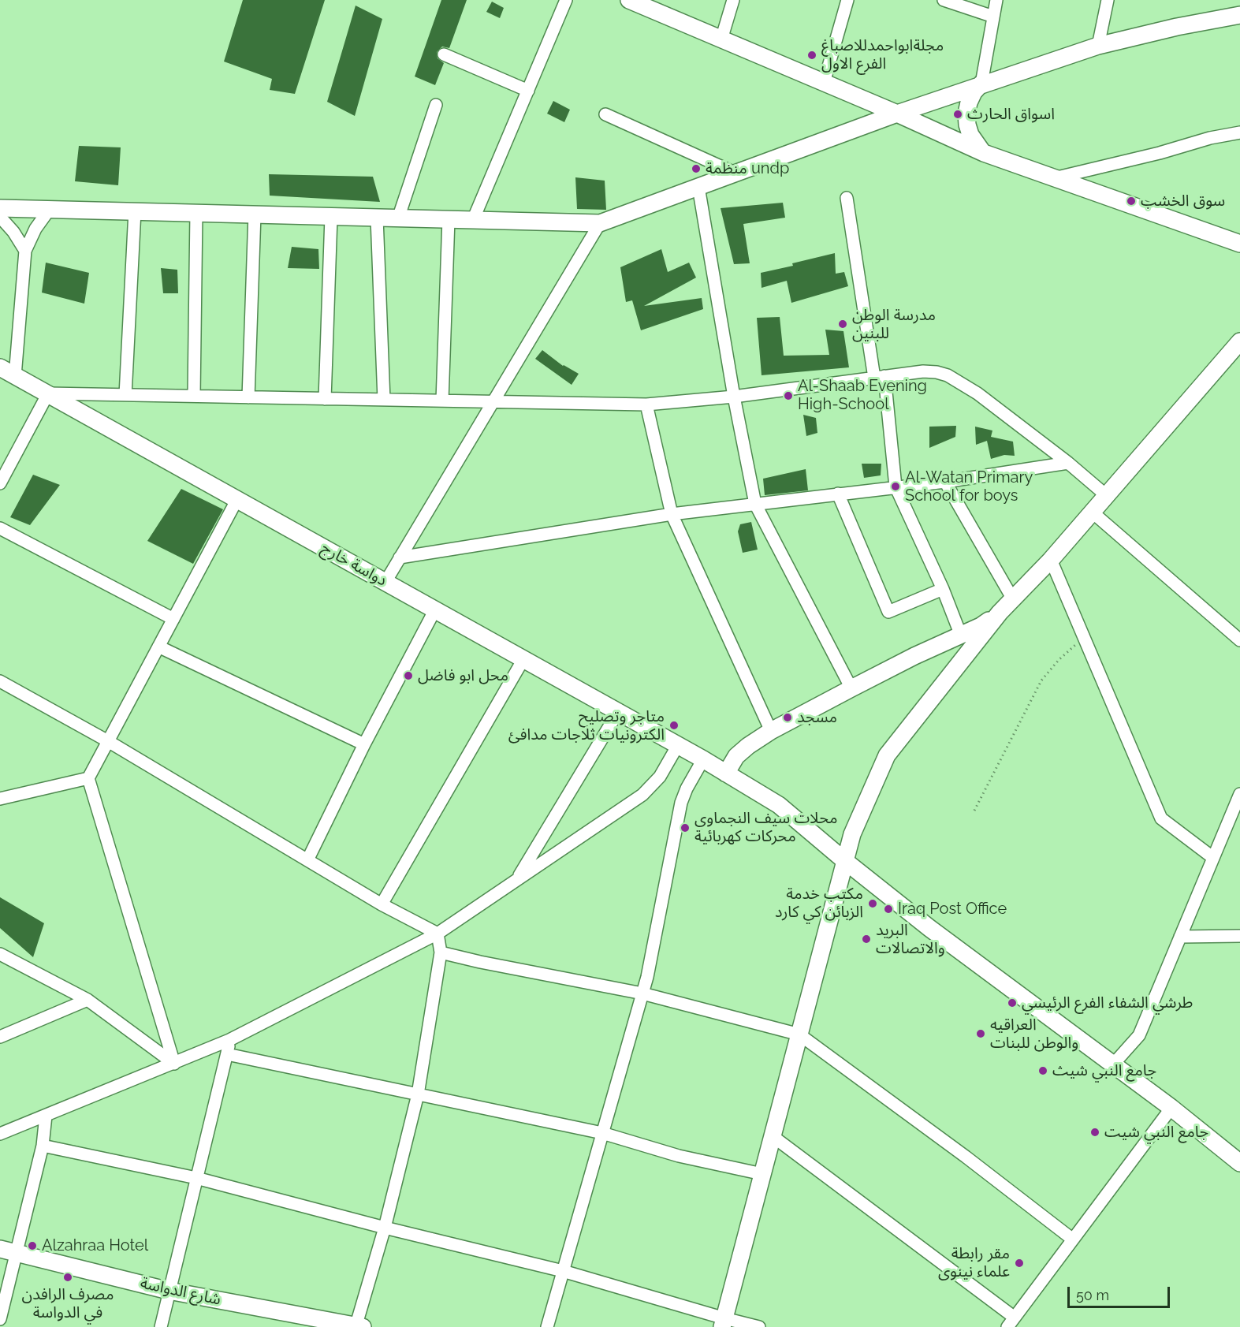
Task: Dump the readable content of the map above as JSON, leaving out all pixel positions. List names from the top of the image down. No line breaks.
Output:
{"streets":{"street":["دواسة خارج","شارع الدواسة"]},"places":["مجلةابواحمدللاصباغ الفرع الاول","اسواق الحارث","منظمة undp","سوق الخشب","مدرسة الوطن للبنين","Al-Shaab Evening High-School","Al-Watan Primary School for boys","محل ابو فاضل","مسجد","متاجر وتصليح الكترونيات ثلاجات مدافئ","محلات سيف النجماوي محركات كهربائية","مكتب خدمة الزبائن كي كارد","Iraq Post Office","البريد والاتصالات","طرشي الشفاء الفرع الرئيسي","العراقيه والوطن للبنات","جامع النبي شيث","جامع النبي شيت","Alzahraa Hotel","مقر رابطة علماء نينوى","مصرف الرافدن في الدواسة"],"scale_bar":"50 m"}
